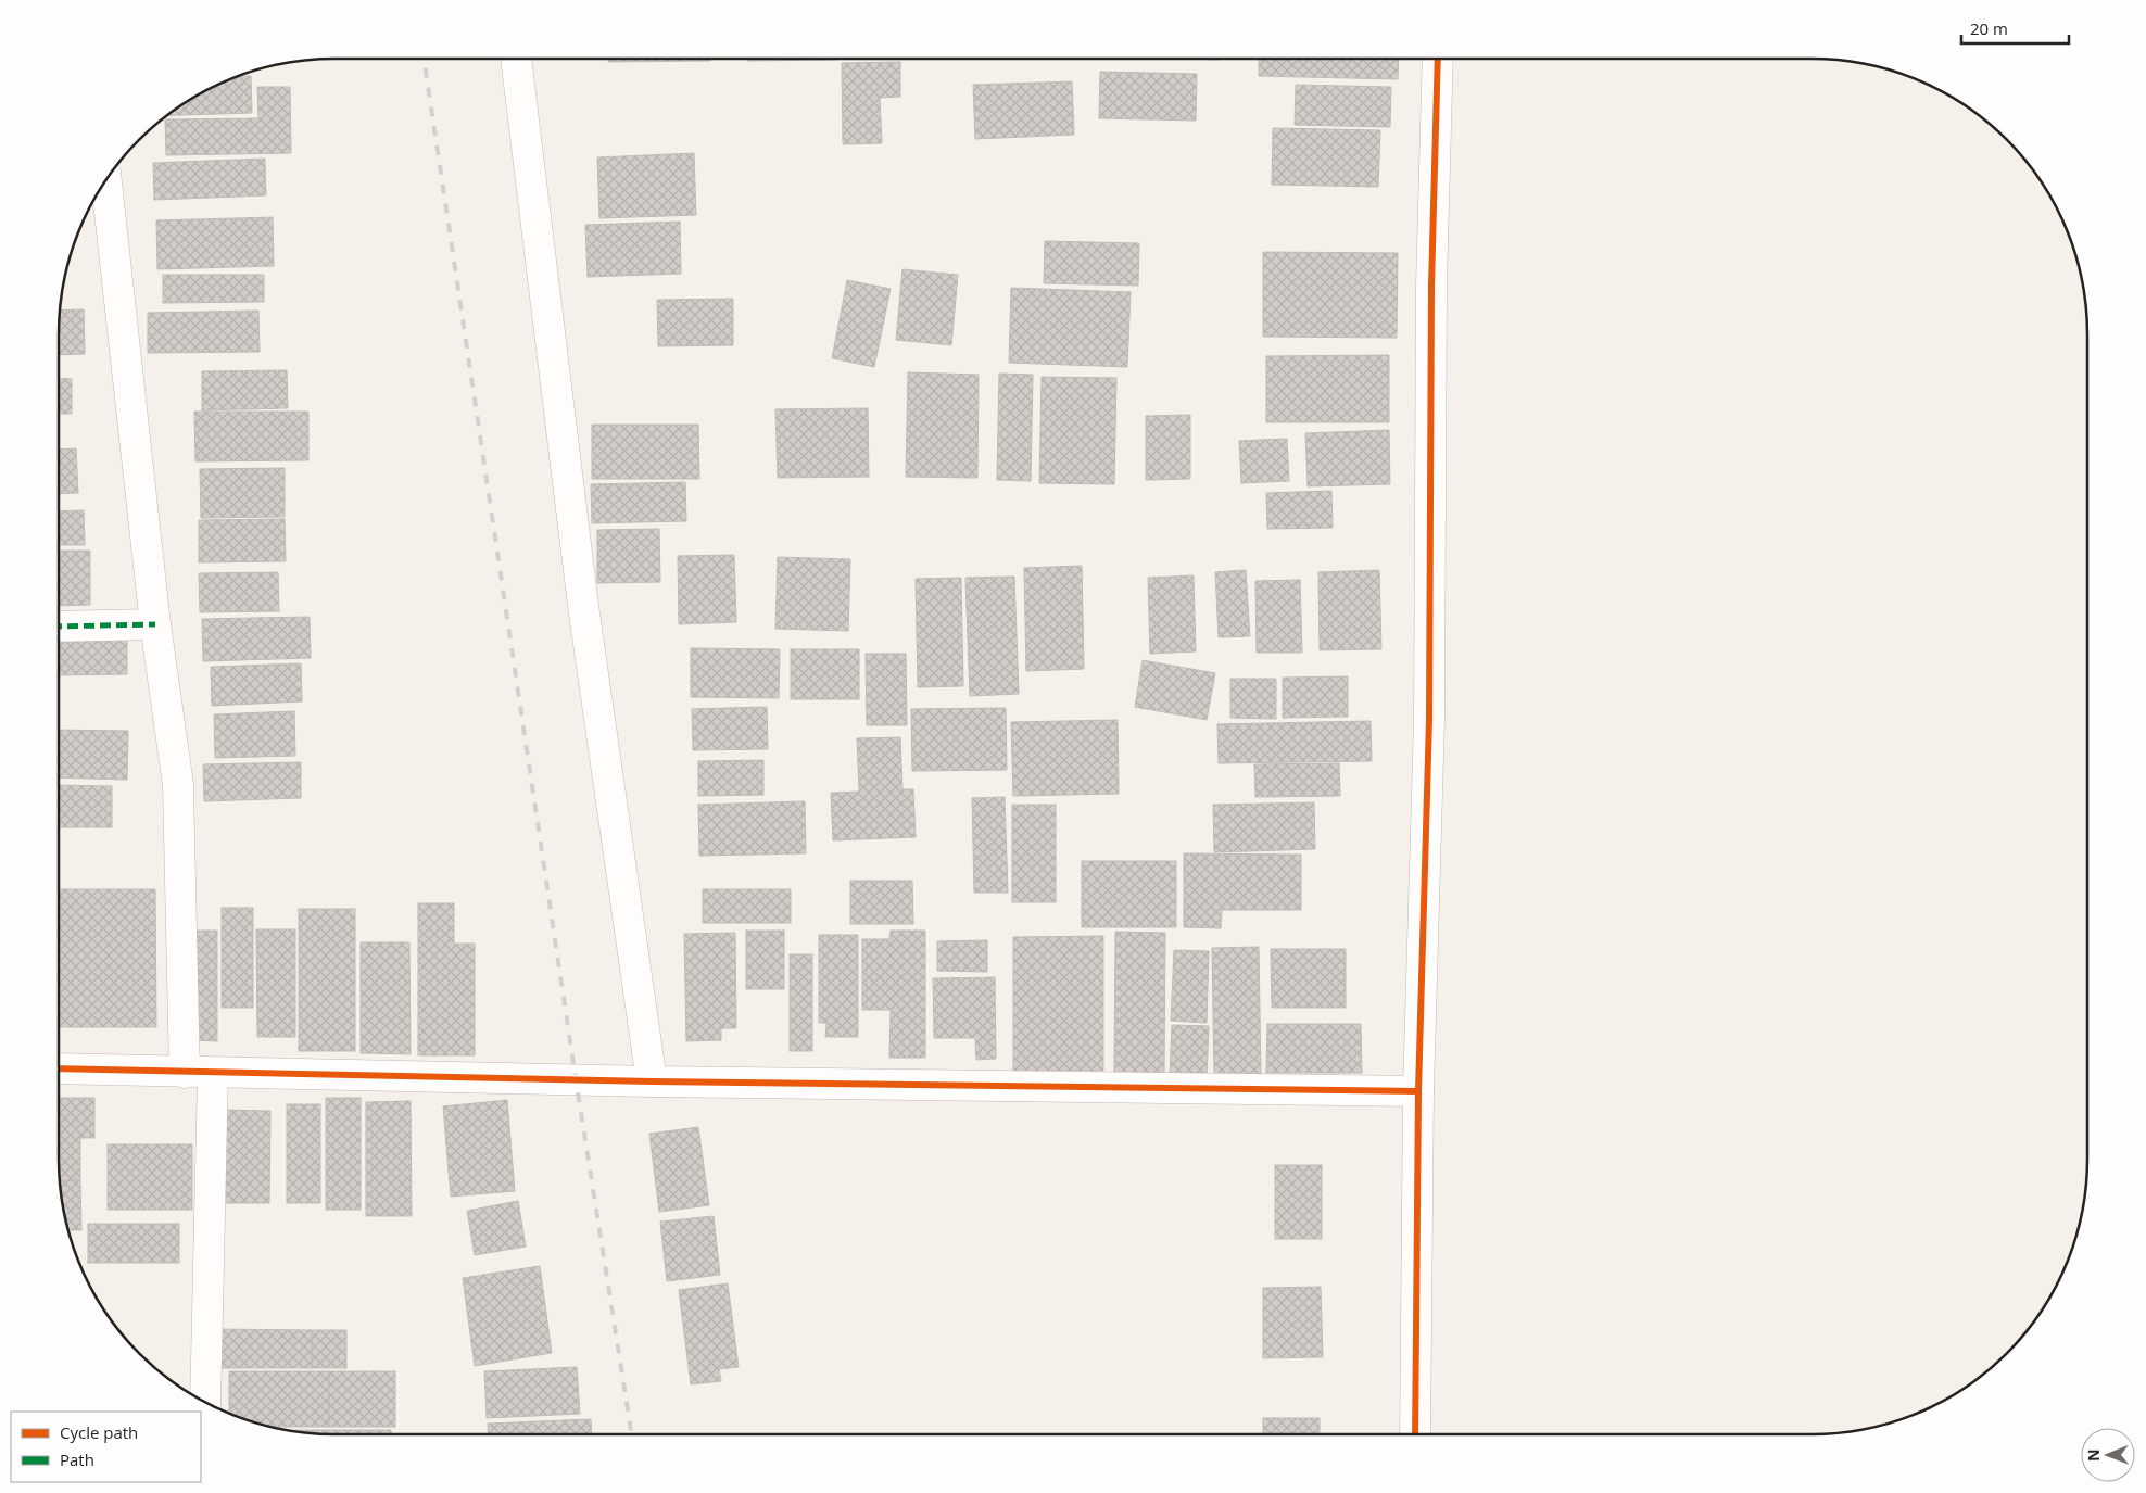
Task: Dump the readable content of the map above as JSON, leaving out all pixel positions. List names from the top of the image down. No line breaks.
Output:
{"legend":["Cycle path","Path"],"scale_bar":"20 m","north":"left"}
